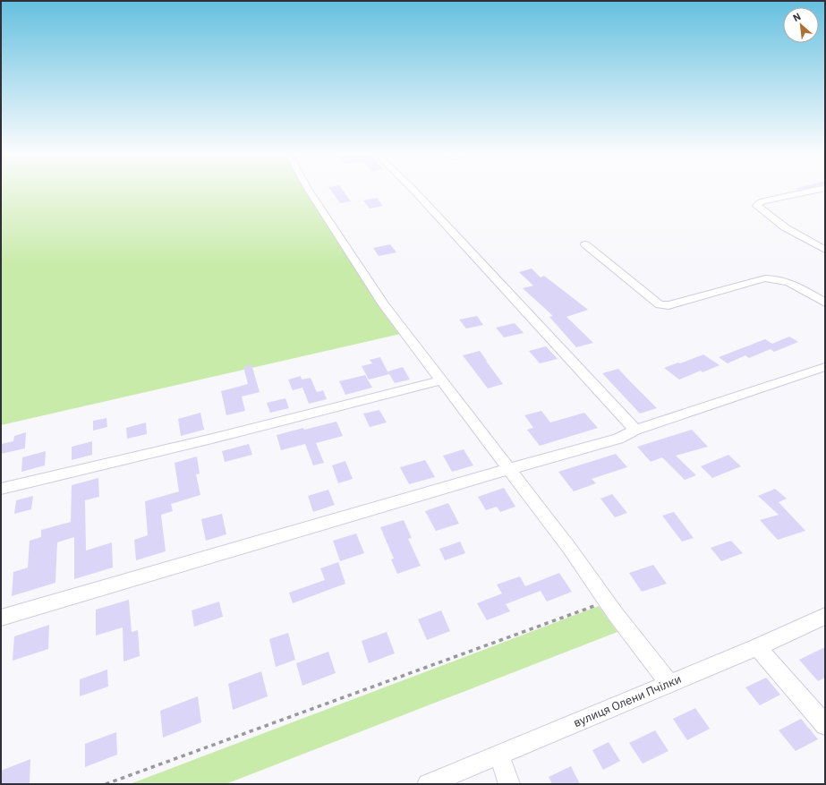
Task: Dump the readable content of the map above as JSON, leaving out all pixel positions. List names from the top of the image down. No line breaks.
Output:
{"streets":{"street":["вулиця Олени Пчілки"]},"north":"top left"}
